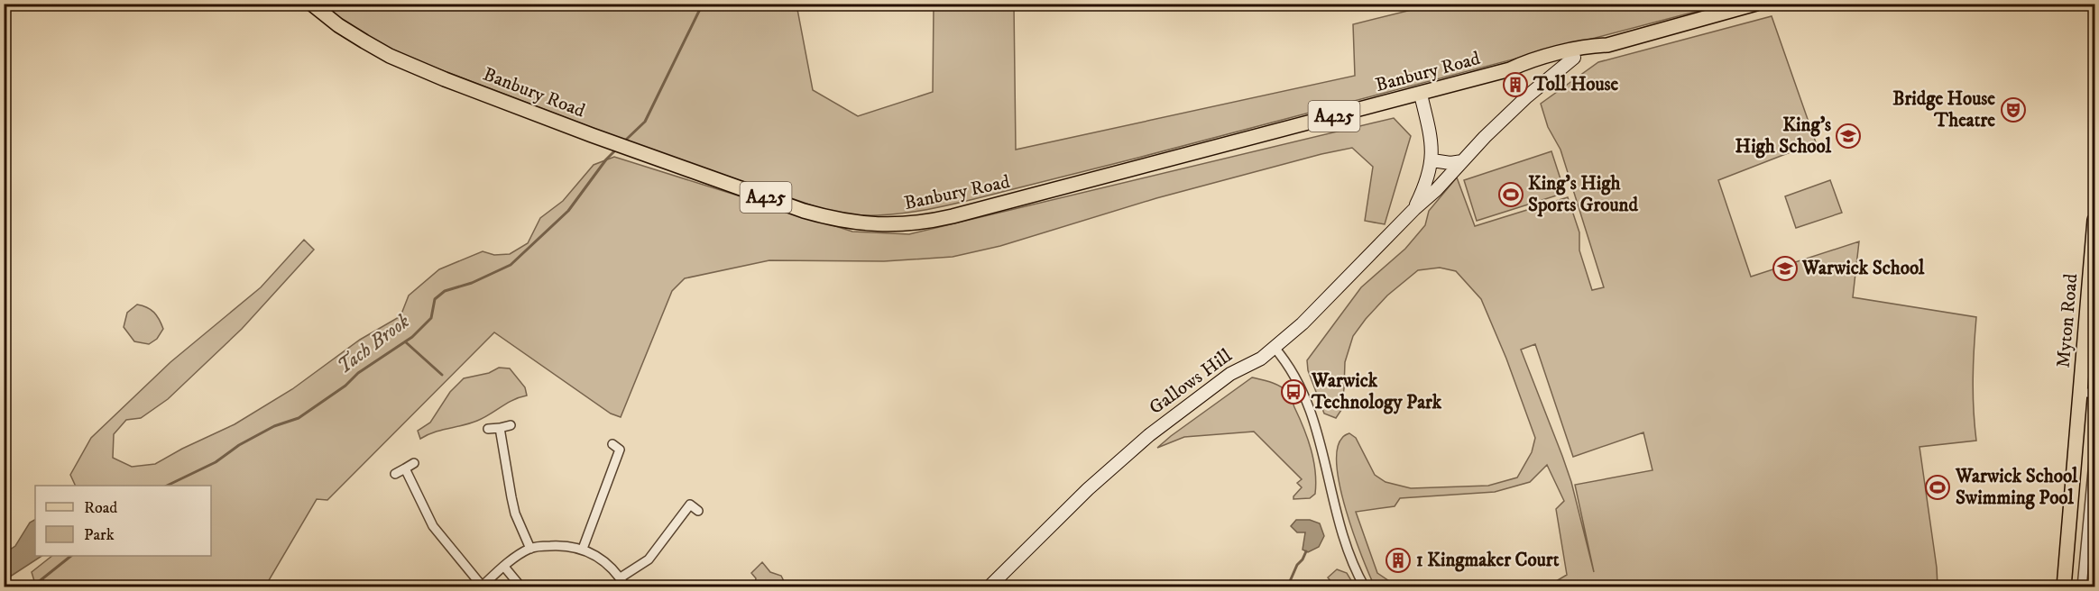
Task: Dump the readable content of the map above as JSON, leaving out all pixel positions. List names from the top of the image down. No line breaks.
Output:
{"streets":{"main road":["Banbury Road","A425","Myton Road"],"street":["Gallows Hill"]},"crossings":[["Banbury Road","Gallows Hill"]],"water":["Tach Brook"],"places":{"building":["Toll House","1 Kingmaker Court"],"theatre":["Bridge House Theatre"],"school or university":["King's High School","Warwick School"],"sports":["King's High Sports Ground","Warwick School Swimming Pool"],"bus stop":["Warwick Technology Park"]},"legend":["Road","Park"]}
